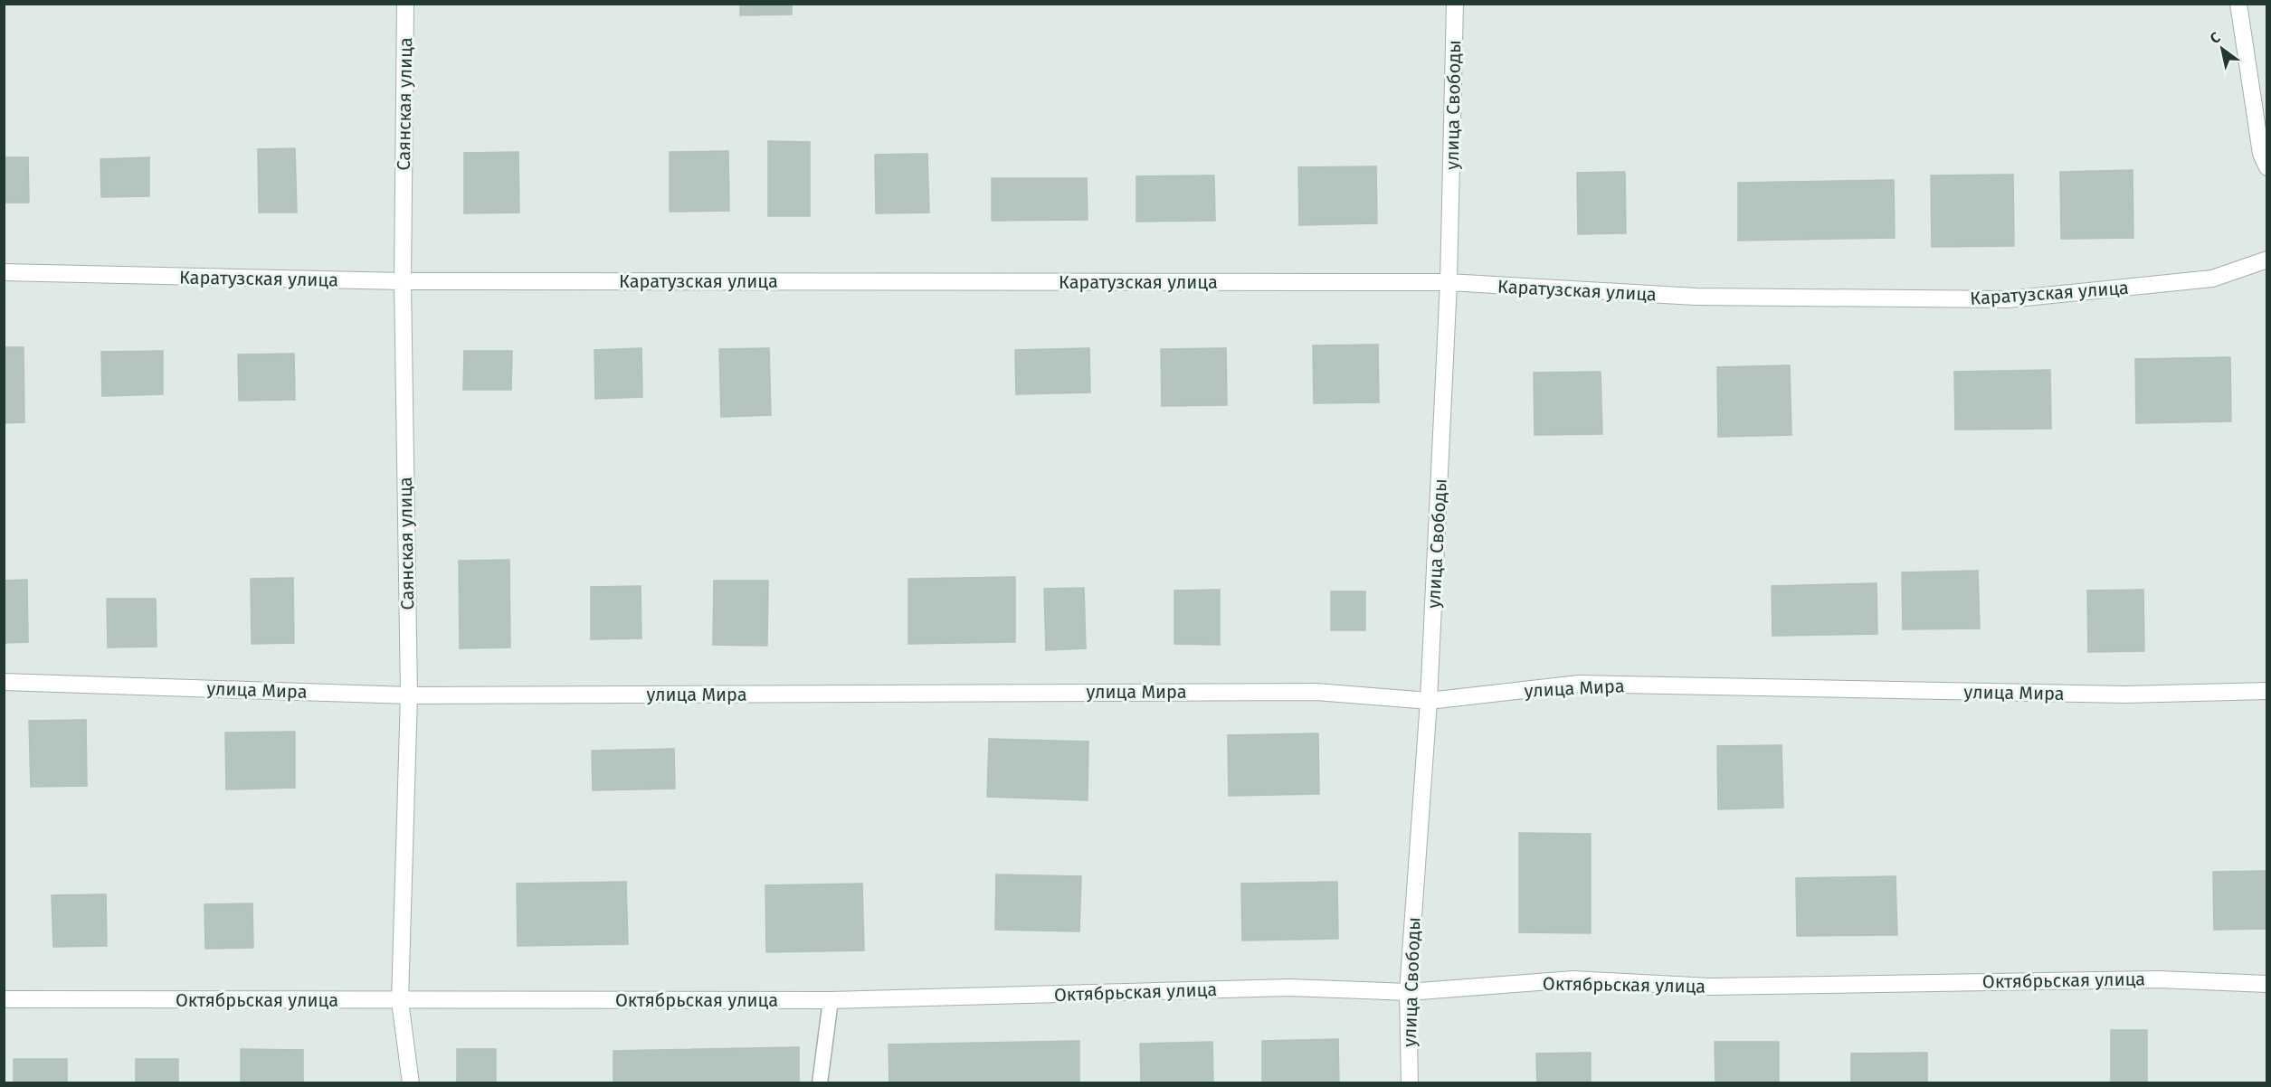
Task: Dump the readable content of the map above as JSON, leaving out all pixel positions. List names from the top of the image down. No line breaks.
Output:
{"streets":{"street":["Саянская улица","улица Свободы","Каратузская улица","улица Мира","Октябрьская улица"]},"crossings":[["Саянская улица","Каратузская улица"],["Саянская улица","улица Мира"],["Саянская улица","Октябрьская улица"],["улица Свободы","Каратузская улица"],["улица Свободы","улица Мира"],["улица Свободы","Октябрьская улица"]],"north":"top left"}
